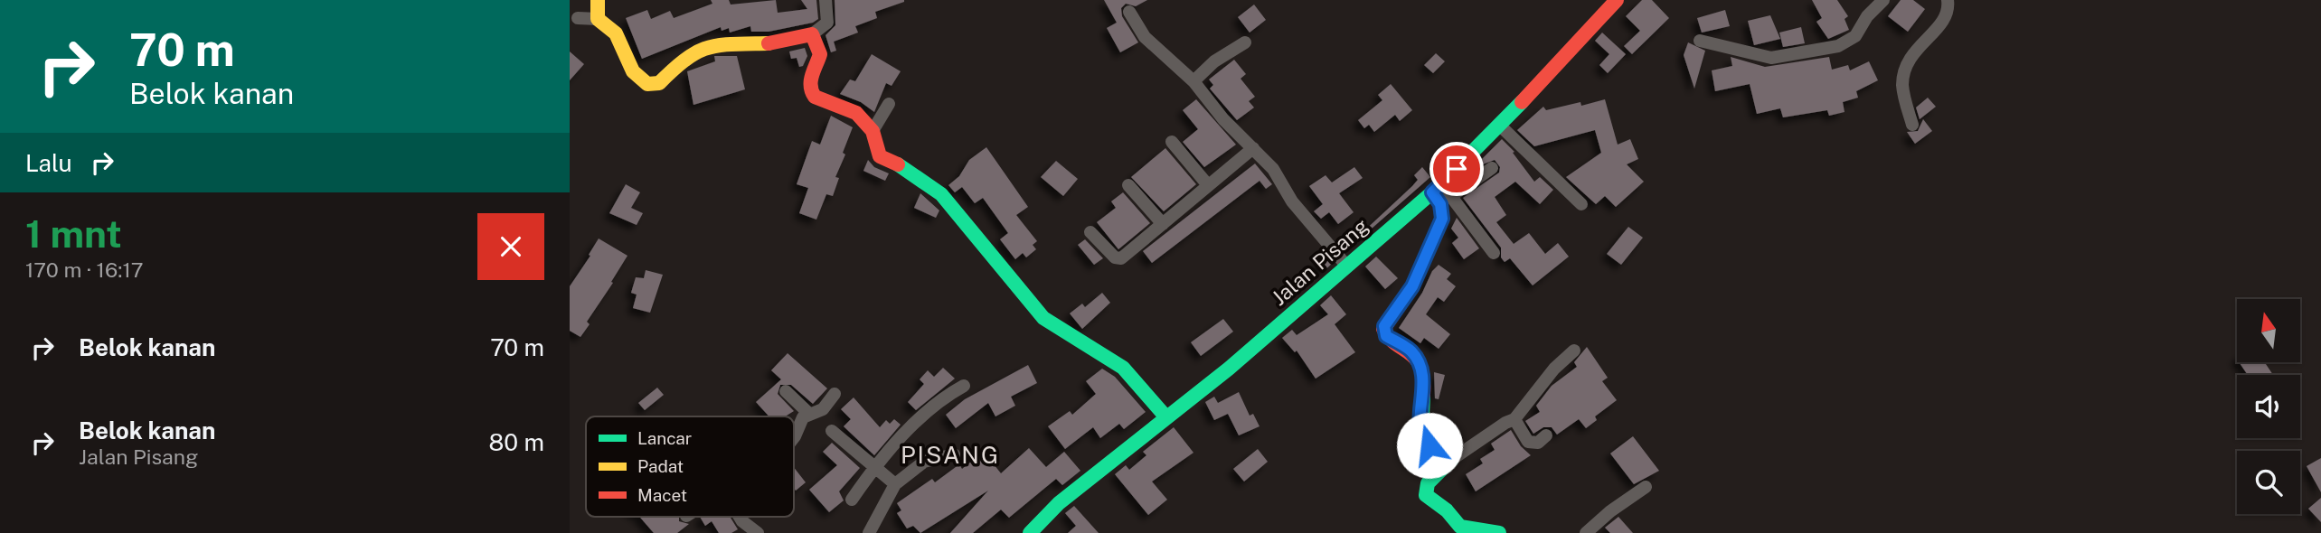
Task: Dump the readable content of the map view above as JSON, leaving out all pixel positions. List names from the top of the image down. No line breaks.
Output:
{"streets":{"street":["Jalan Pisang"]},"districts":["PISANG"],"legend":["Lancar","Padat","Macet"],"north":"top","page":{"turn":["70 m","Belok kanan"],"then":"Lalu","heading":["1 mnt","170 m · 16:17"],"list":[{"name":"Belok kanan","value":"70 m"},{"name":"Belok kanan","note":"Jalan Pisang","value":"80 m"}]}}
